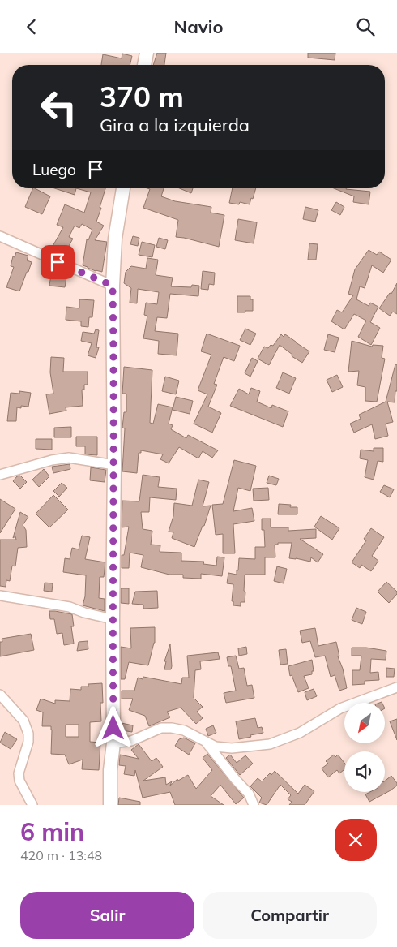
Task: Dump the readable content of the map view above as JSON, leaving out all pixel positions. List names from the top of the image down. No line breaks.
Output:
{"north":"bottom left","page":{"header":"Navio","turn":["370 m","Gira a la izquierda"],"then":"Luego","heading":["6 min","420 m · 13:48"],"buttons":["Salir","Compartir"]}}
